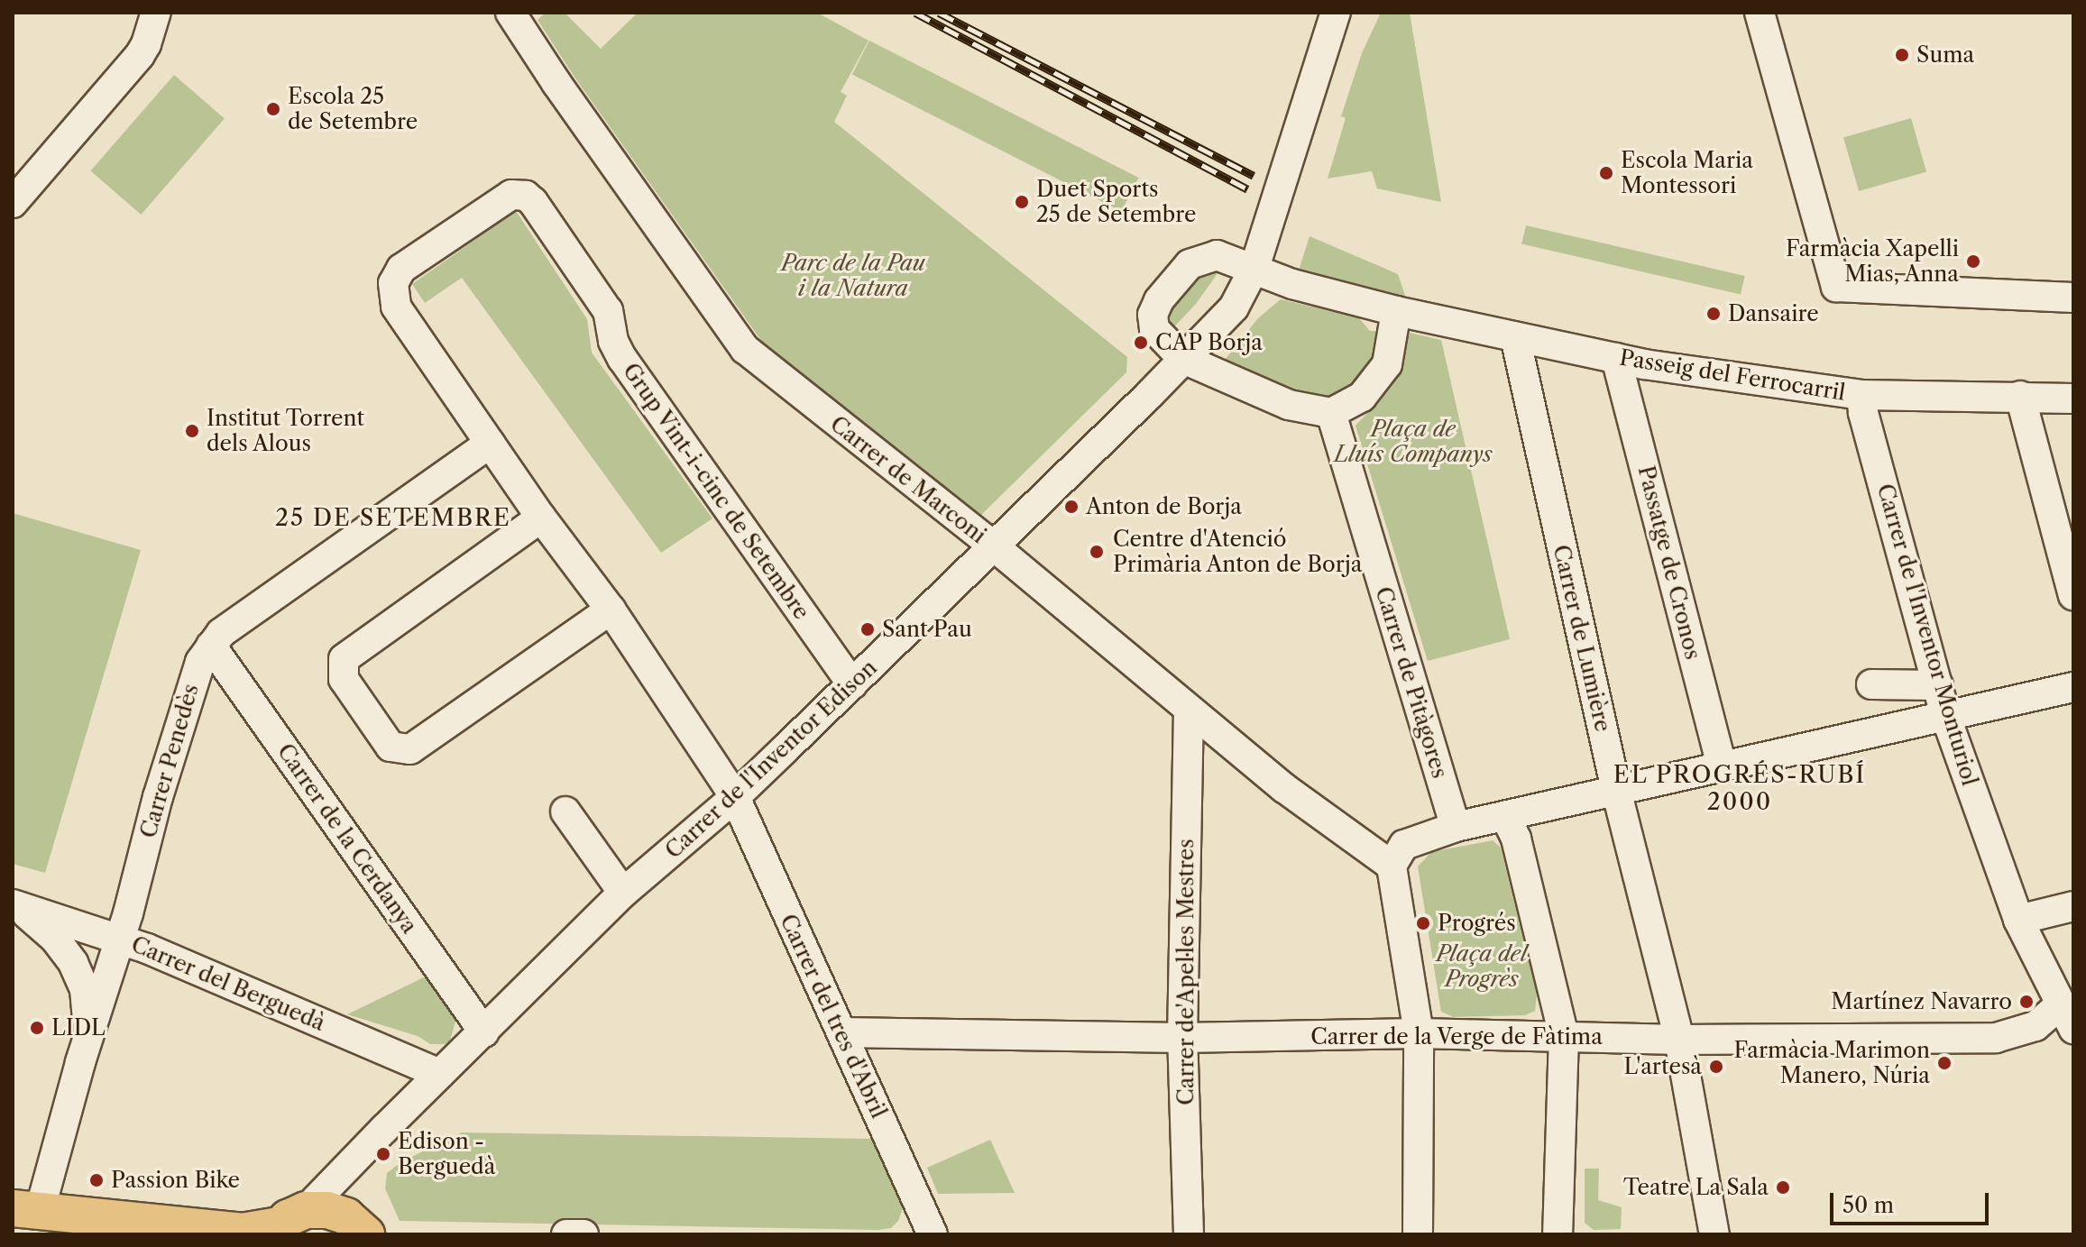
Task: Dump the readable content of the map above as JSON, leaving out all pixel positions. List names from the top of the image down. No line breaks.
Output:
{"streets":{"street":["Passeig del Ferrocarril","Carrer de Marconi","Grup Vint-i-cinc de Setembre","Passatge de Cronos","Carrer de l'Inventor Monturiol","Carrer de Lumière","Carrer de Pitàgores","Carrer de l'Inventor Edison","Carrer Penedès","Carrer de la Cerdanya","Carrer de'Apel·les Mestres","Carrer del Berguedà","Carrer del tres d'Abril","Carrer de la Verge de Fàtima"]},"crossings":[["Passeig del Ferrocarril","Passatge de Cronos"],["Passeig del Ferrocarril","Carrer de l'Inventor Monturiol"],["Passeig del Ferrocarril","Carrer de Lumière"],["Passeig del Ferrocarril","Carrer de l'Inventor Edison"],["Carrer de Marconi","Carrer de l'Inventor Edison"],["Carrer de Marconi","Carrer de'Apel·les Mestres"],["Grup Vint-i-cinc de Setembre","Carrer de l'Inventor Edison"],["Grup Vint-i-cinc de Setembre","Carrer Penedès"],["Grup Vint-i-cinc de Setembre","Carrer del tres d'Abril"],["Carrer de l'Inventor Monturiol","Carrer de la Verge de Fàtima"],["Carrer de Lumière","Carrer de la Verge de Fàtima"],["Carrer de l'Inventor Edison","Carrer de la Cerdanya"],["Carrer de l'Inventor Edison","Carrer del Berguedà"],["Carrer de l'Inventor Edison","Carrer del tres d'Abril"],["Carrer Penedès","Carrer de la Cerdanya"],["Carrer Penedès","Carrer del Berguedà"],["Carrer de'Apel·les Mestres","Carrer de la Verge de Fàtima"],["Carrer del tres d'Abril","Carrer de la Verge de Fàtima"]],"districts":["25 DE SETEMBRE","EL PROGRÉS-RUBÍ 2000"],"parks":["Parc de la Pau i la Natura","Plaça de Lluís Companys","Plaça del Progrès"],"places":["Suma","Escola 25 de Setembre","Escola Maria Montessori","Duet Sports 25 de Setembre","Farmàcia Xapelli Mias, Anna","Dansaire","CAP Borja","Institut Torrent dels Alous","Anton de Borja","Centre d'Atenció Primària Anton de Borja","Sant Pau","Progrés","Martínez Navarro","LIDL","Farmàcia Marimon Manero, Núria","L'artesà","Edison - Berguedà","Passion Bike","Teatre La Sala"],"scale_bar":"50 m"}
